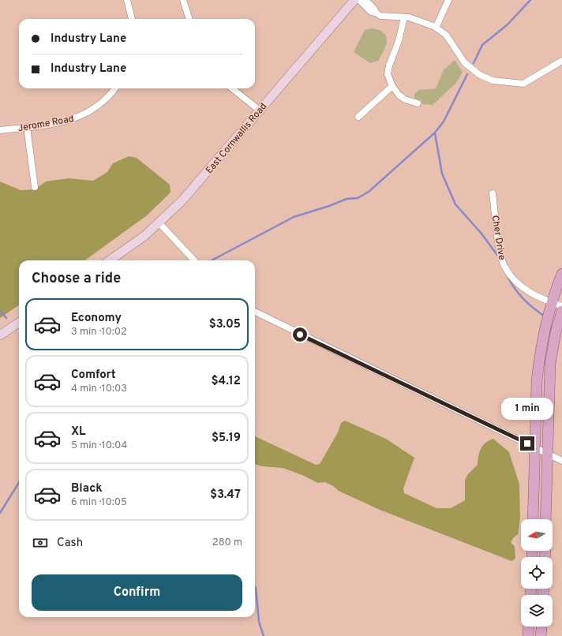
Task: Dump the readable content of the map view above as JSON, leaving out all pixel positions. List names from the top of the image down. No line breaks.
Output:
{"streets":{"street":["Jerome Road","East Cornwallis Road","Cher Drive"]},"north":"left","page":{"banner":["Industry Lane","Industry Lane"],"heading":"Choose a ride","list":[{"name":"Economy","note":"3 min · 10:02","value":"$3.05"},{"name":"Comfort","note":"4 min · 10:03","value":"$4.12"},{"name":"XL","note":"5 min · 10:04","value":"$5.19"},{"name":"Black","note":"6 min · 10:05","value":"$3.47"}],"bubble":"1 min","pay":["Cash","280 m"],"buttons":"Confirm"}}
